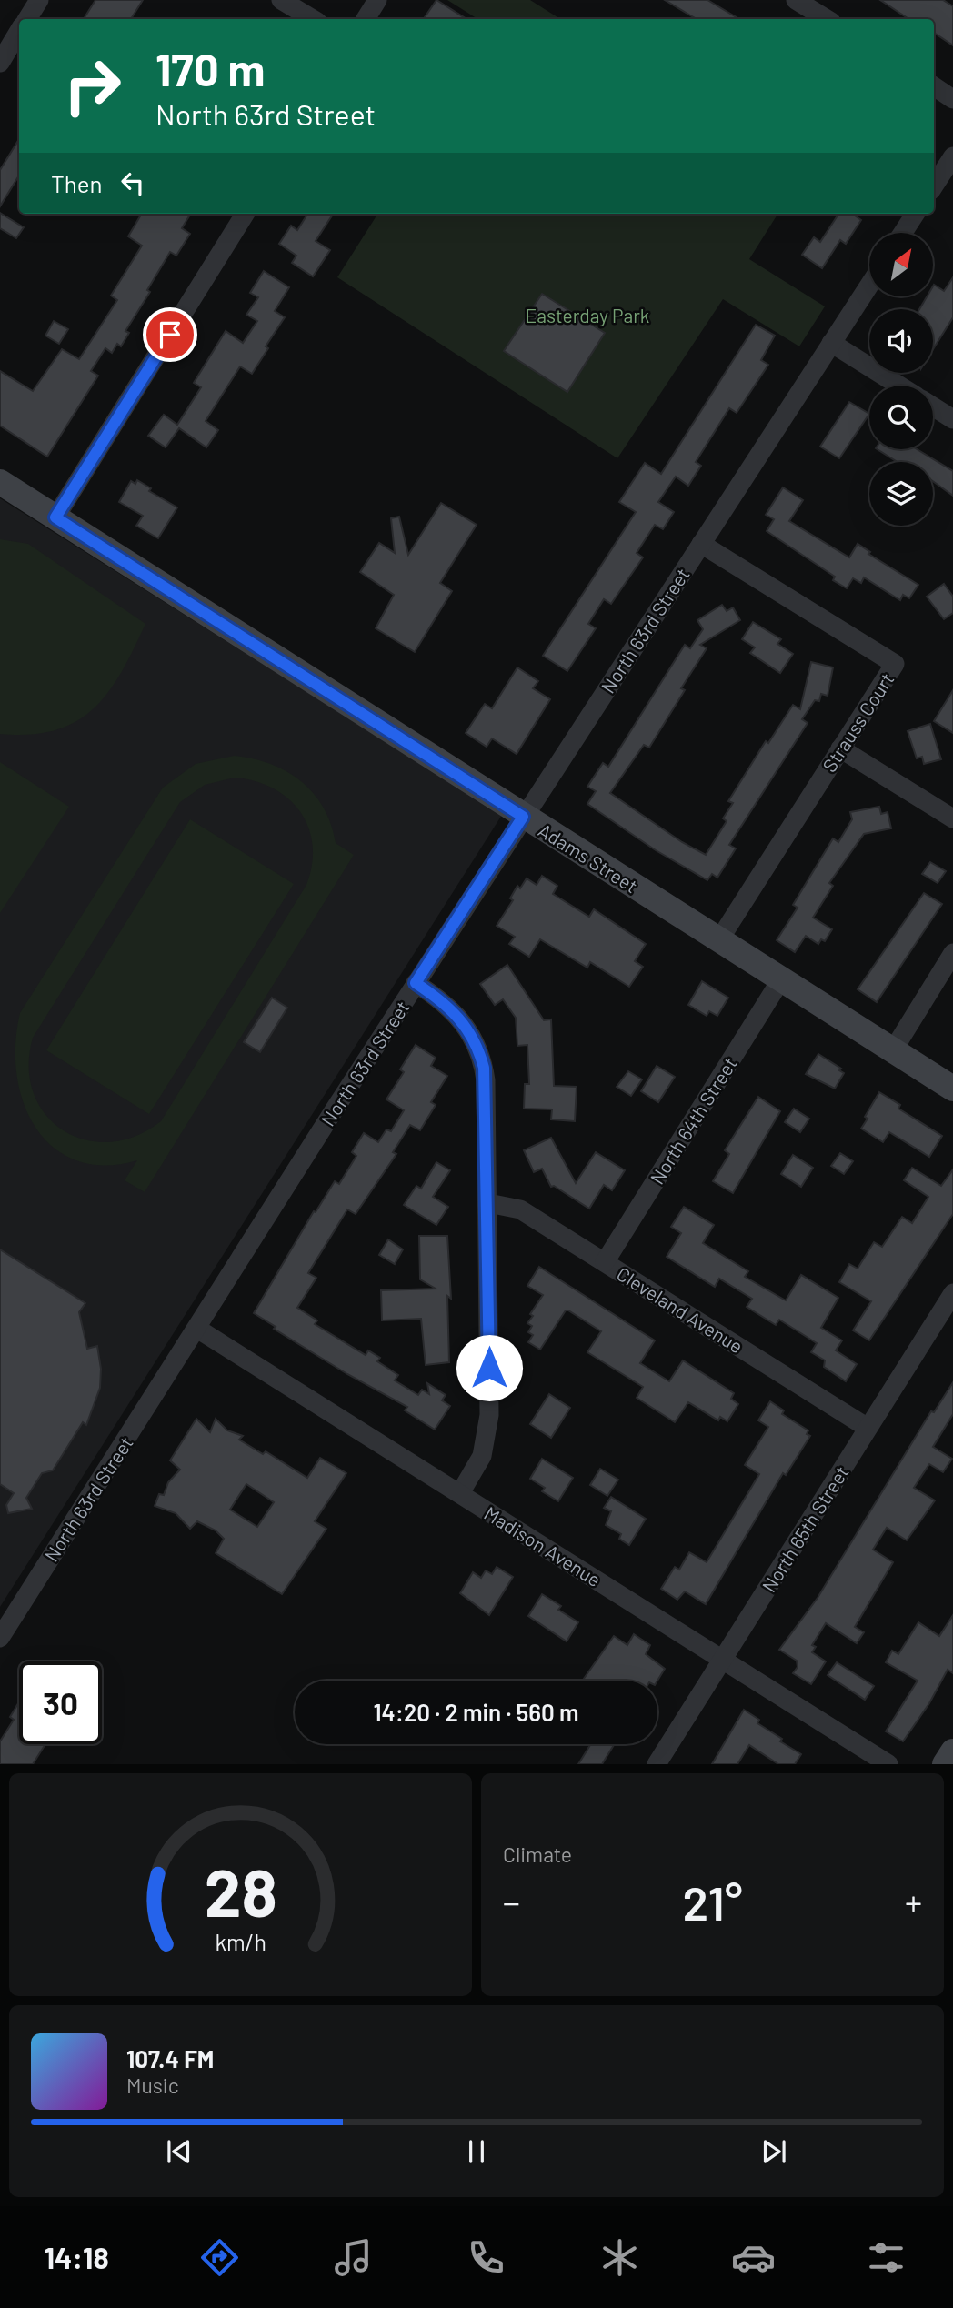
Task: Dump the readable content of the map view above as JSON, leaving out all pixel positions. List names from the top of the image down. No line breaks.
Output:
{"streets":{"main road":["Adams Street"],"street":["North 63rd Street","Strauss Court","North 64th Street","Cleveland Avenue","North 65th Street","Madison Avenue"]},"crossings":[["North 63rd Street","Strauss Court"],["North 63rd Street","Adams Street"],["North 63rd Street","Madison Avenue"],["Strauss Court","Adams Street"],["Adams Street","North 64th Street"],["North 64th Street","Cleveland Avenue"],["Cleveland Avenue","North 65th Street"],["North 65th Street","Madison Avenue"]],"parks":["Easterday Park"],"north":"top right","page":{"turn":["170 m","North 63rd Street"],"then":"Then","limit":"30","trip":"14:20 · 2 min · 560 m","tile":"Climate","heat":["−","21°","+"],"song":["107.4 FM","Music"],"tabs":"14:18","gauge":["28","km/h"]}}
